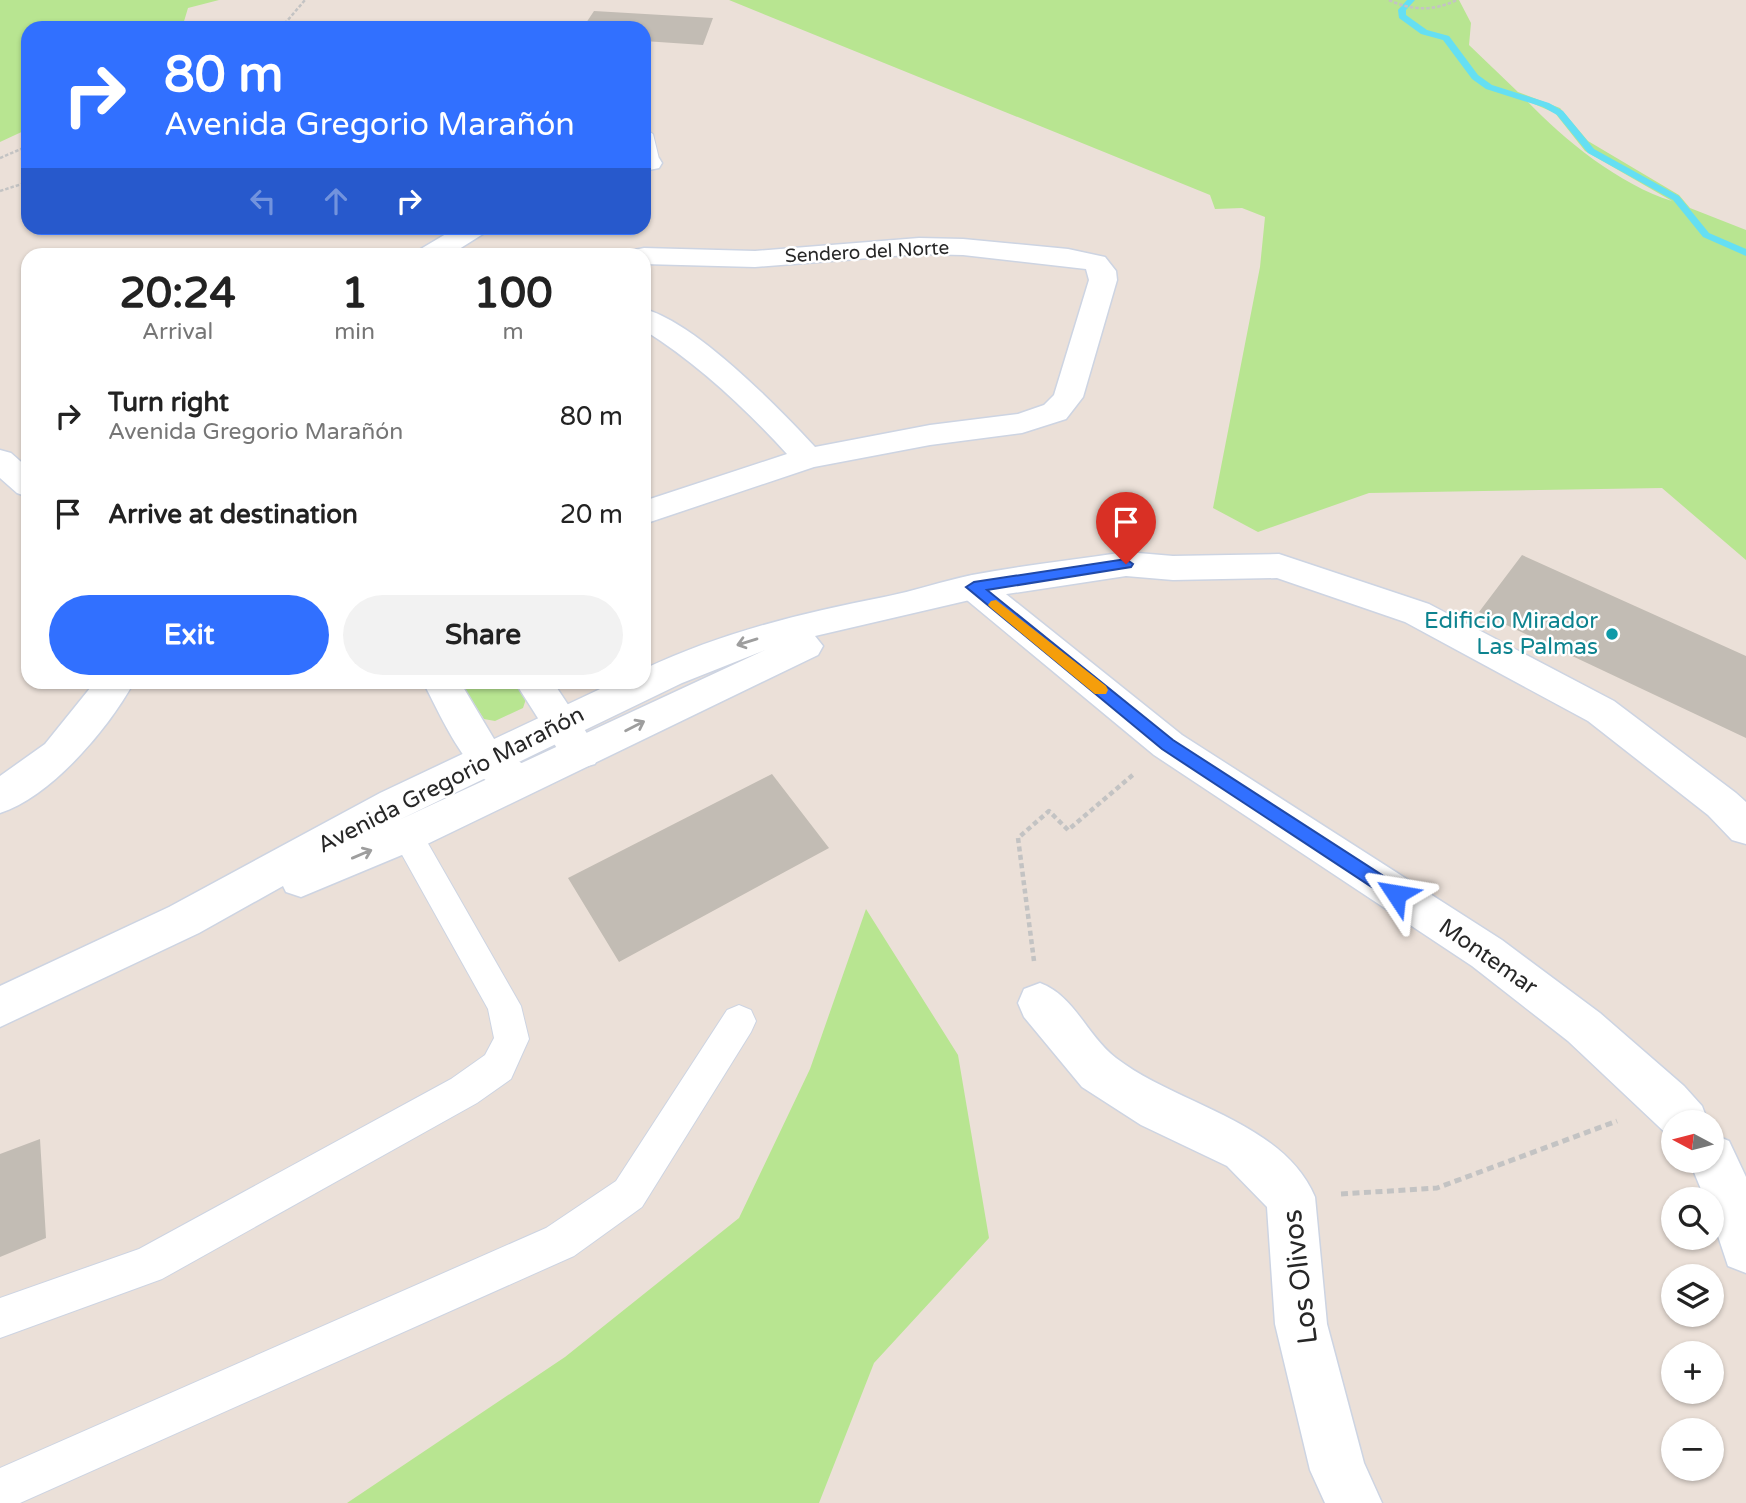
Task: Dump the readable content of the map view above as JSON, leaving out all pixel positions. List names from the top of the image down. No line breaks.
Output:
{"streets":{"street":["Sendero del Norte","Avenida Gregorio Marañón","Montemar","Los Olivos"]},"crossings":[["Avenida Gregorio Marañón","Montemar"]],"places":["Edificio Mirador Las Palmas"],"north":"left","page":{"turn":["80 m","Avenida Gregorio Marañón"],"eta":["20:24","Arrival","1","min","100","m"],"list":[{"name":"Turn right","note":"Avenida Gregorio Marañón","value":"80 m"},{"name":"Arrive at destination","value":"20 m"}],"buttons":["Exit","Share"],"map_buttons":["+","−"]}}
